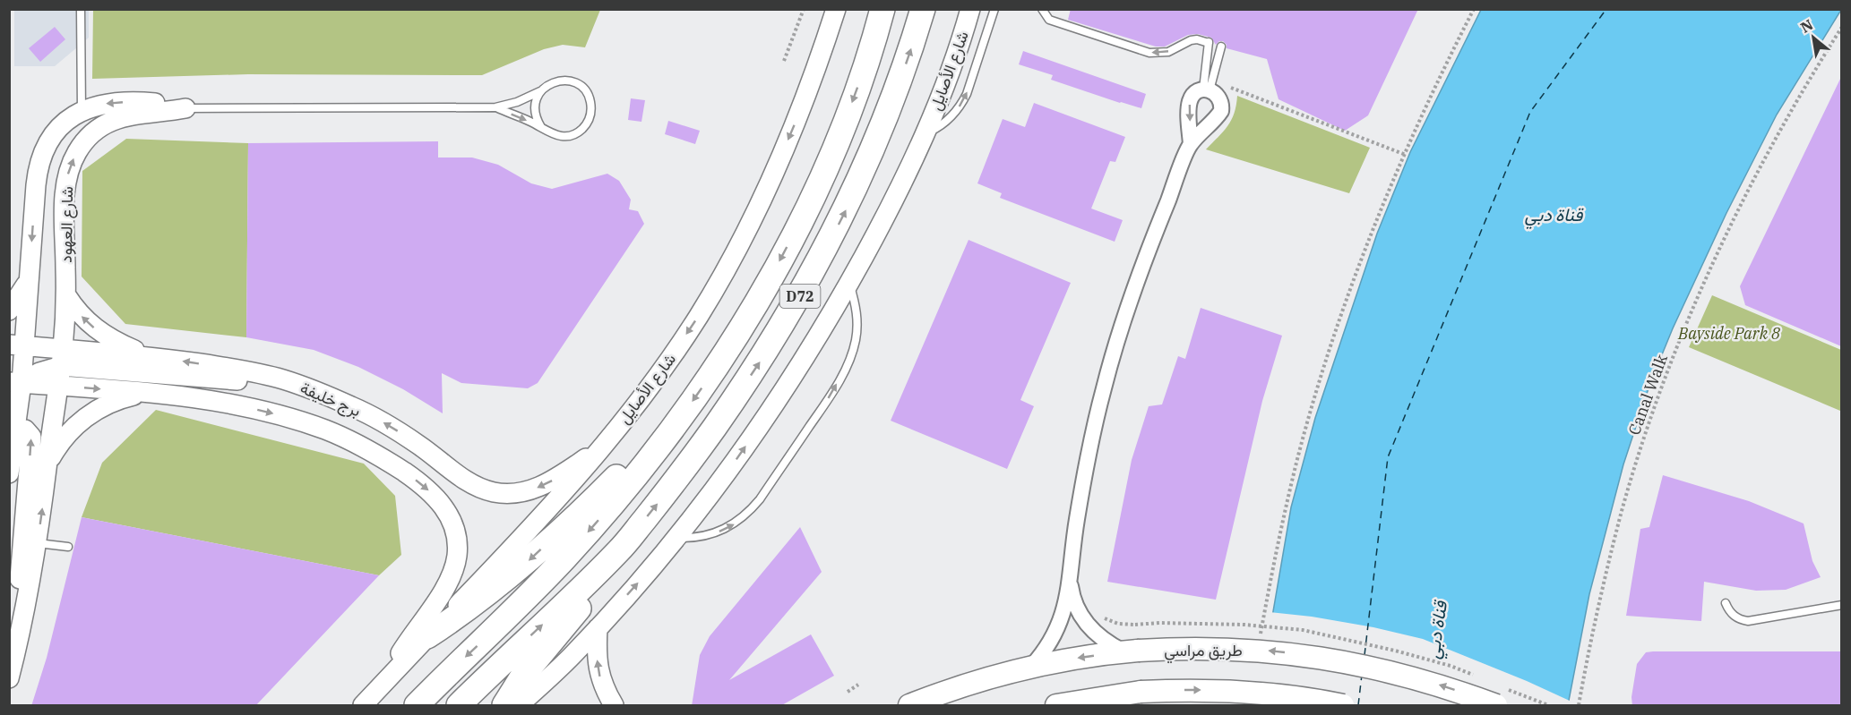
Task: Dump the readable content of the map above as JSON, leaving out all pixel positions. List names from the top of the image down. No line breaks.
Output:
{"streets":{"main road":["D72","طريق مراسي"],"street":["شارع الأصايل","شارع العهود","برج خليفة"],"path":["Canal Walk"]},"crossings":[["شارع الأصايل","برج خليفة"],["شارع العهود","برج خليفة"]],"one_way":["برج خليفة"],"water":["قناة دبي"],"parks":["Bayside Park 8"],"north":"top left"}
